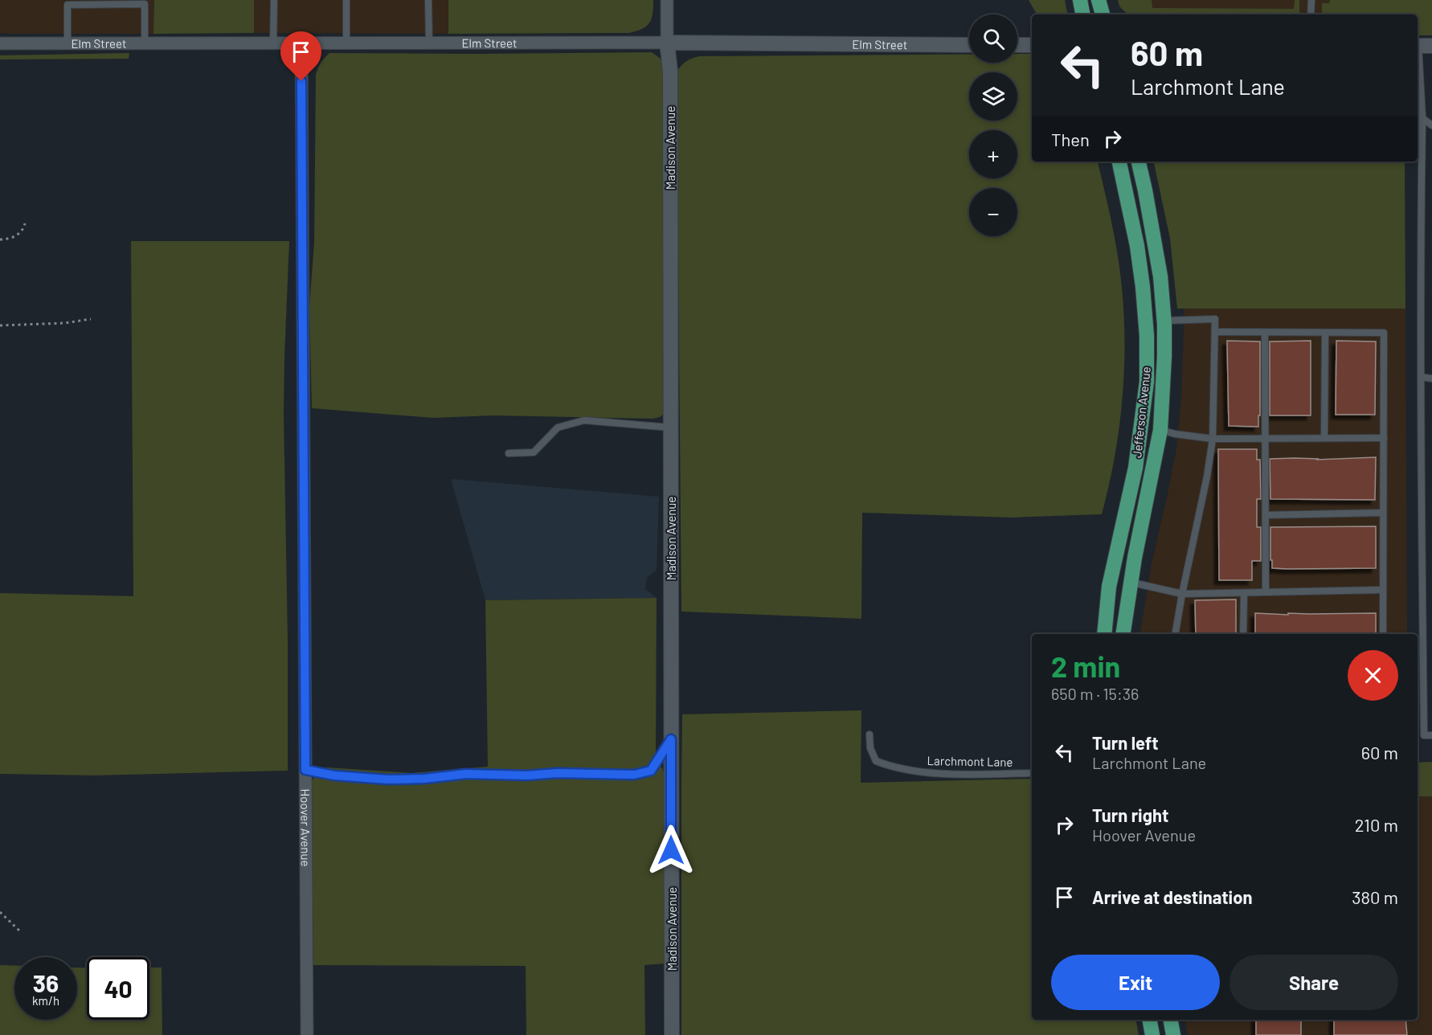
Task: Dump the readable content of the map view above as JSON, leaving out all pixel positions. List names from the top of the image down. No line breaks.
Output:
{"streets":{"main road":["Jefferson Avenue"],"street":["Elm Street","Madison Avenue","Hoover Avenue"],"lane":["Larchmont Lane"]},"crossings":[["Elm Street","Madison Avenue"],["Elm Street","Hoover Avenue"]],"page":{"map_buttons":["+","−"],"turn":["60 m","Larchmont Lane"],"then":"Then","heading":["2 min","650 m · 15:36"],"list":[{"name":"Turn left","note":"Larchmont Lane","value":"60 m"},{"name":"Turn right","note":"Hoover Avenue","value":"210 m"},{"name":"Arrive at destination","value":"380 m"}],"buttons":["Exit","Share"],"speed":"36 km/h","limit":"40"}}
